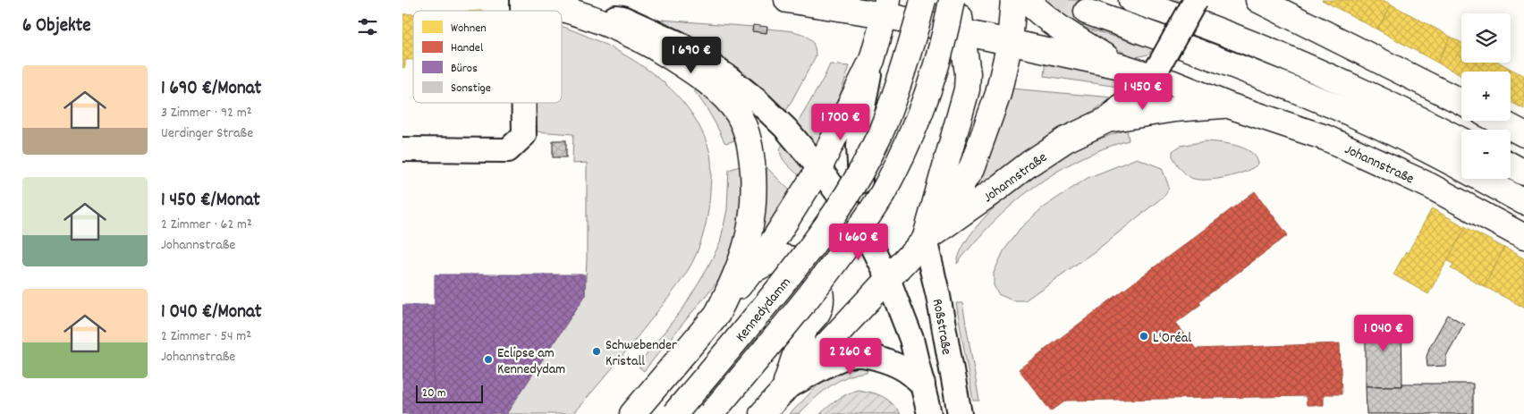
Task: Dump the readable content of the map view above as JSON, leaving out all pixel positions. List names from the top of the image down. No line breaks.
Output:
{"streets":{"main road":["Johannstraße","Kennedydamm"],"street":["Roßstraße"]},"crossings":[["Johannstraße","Roßstraße"]],"places":["L'Oréal","Schwebender Kristall","Eclipse am Kennedydam"],"legend":["Wohnen","Handel","Büros","Sonstige"],"scale_bar":"20 m","page":{"heading":"6 Objekte","map_buttons":["+","−"],"price":["1 690 €","1 450 €","1 700 €","1 660 €","1 040 €","2 260 €"],"list":[{"name":"1 690 €/Monat","note":"3 Zimmer · 92 m² · Uerdinger Straße"},{"name":"1 450 €/Monat","note":"2 Zimmer · 62 m² · Johannstraße"},{"name":"1 040 €/Monat","note":"2 Zimmer · 54 m² · Johannstraße"}],"scale":"20 m"}}
